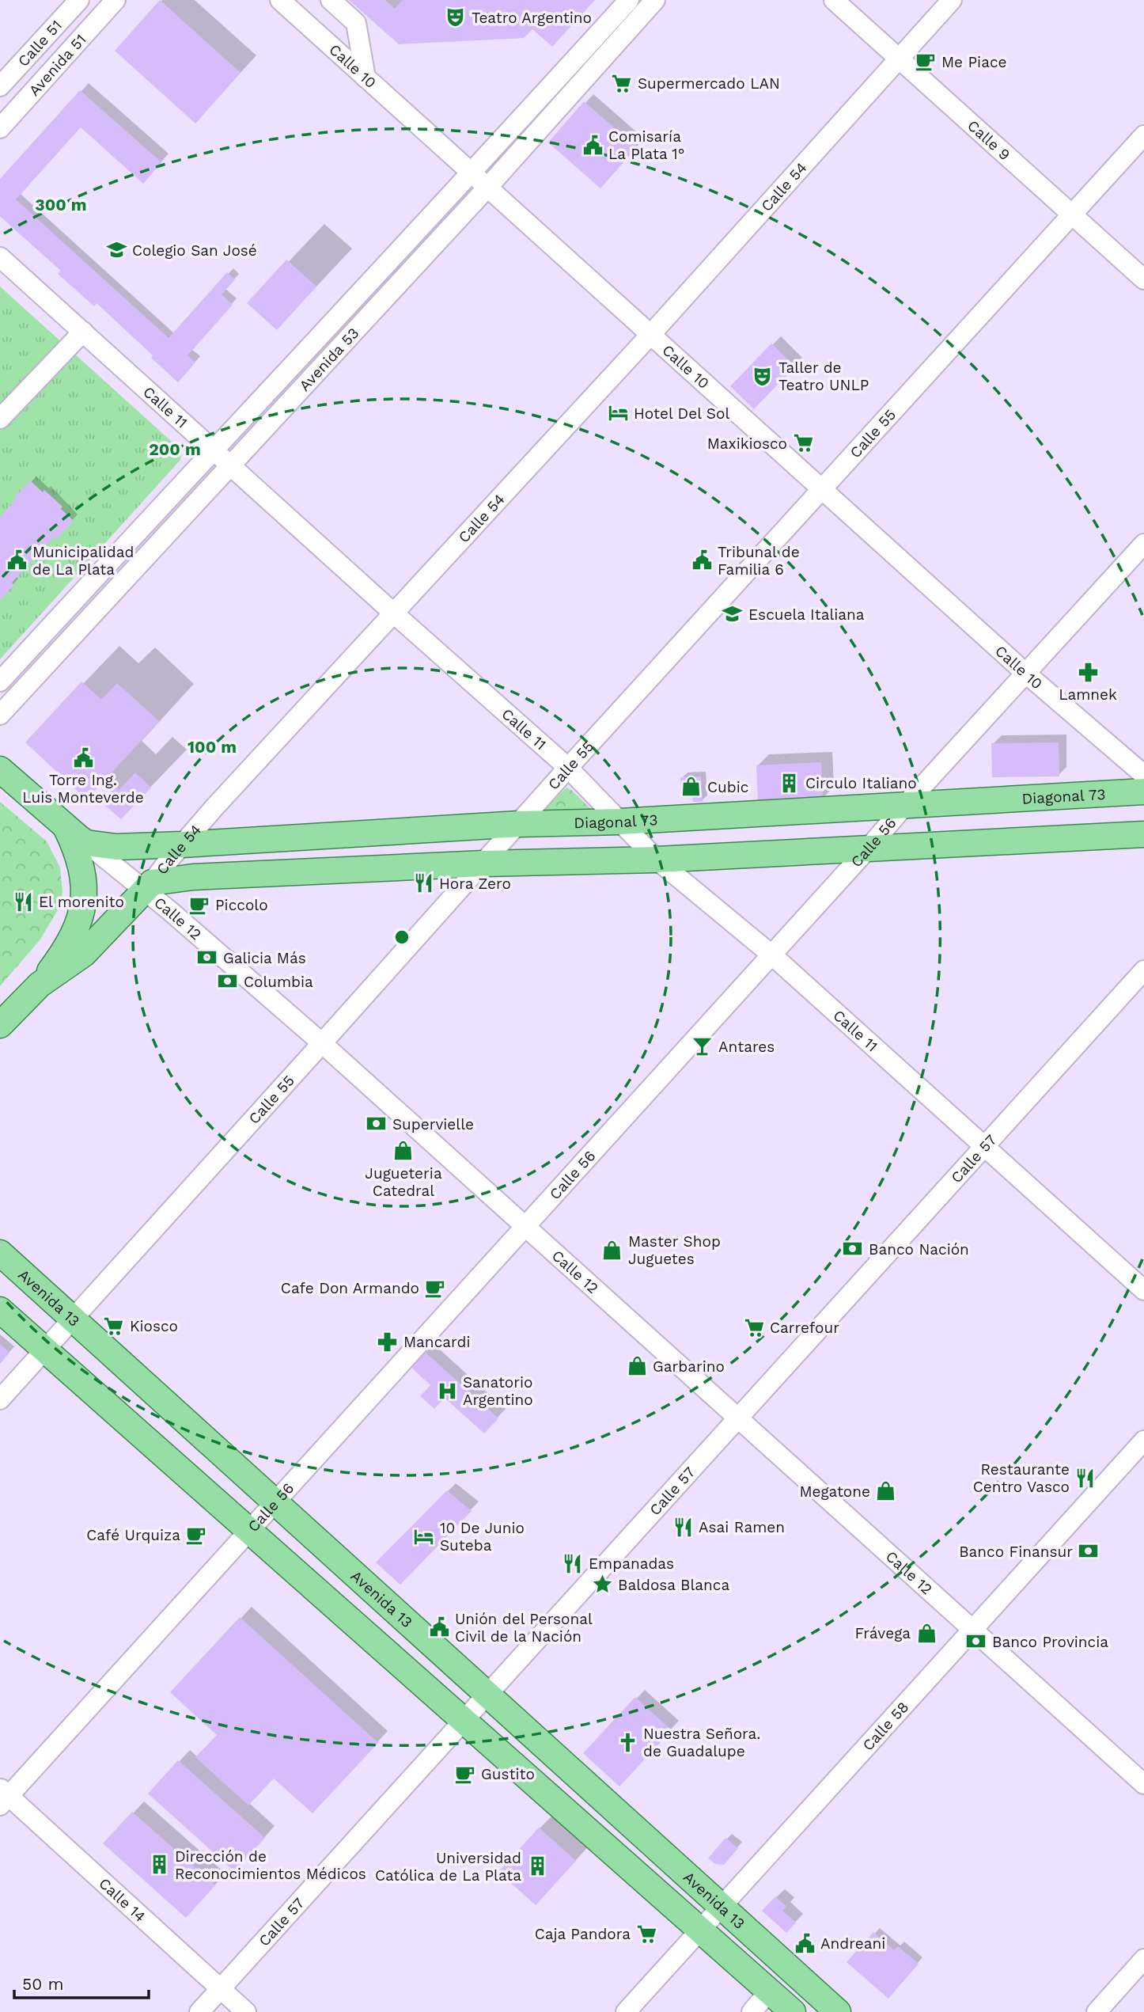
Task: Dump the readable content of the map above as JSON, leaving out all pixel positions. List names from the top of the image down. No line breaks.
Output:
{"streets":{"main road":["Calle 54","Diagonal 73","Calle 12","Avenida 13"],"street":["Calle 51","Avenida 51","Calle 10","Calle 9","Avenida 53","Calle 11","Calle 55","Calle 56","Calle 57","Calle 58","Calle 14"]},"crossings":[["Calle 10","Calle 54"],["Calle 10","Avenida 53"],["Calle 10","Calle 55"],["Calle 10","Calle 56"],["Calle 9","Calle 54"],["Calle 9","Calle 55"],["Calle 54","Calle 11"],["Calle 54","Diagonal 73"],["Calle 54","Calle 12"],["Avenida 53","Calle 11"],["Calle 11","Calle 55"],["Calle 11","Diagonal 73"],["Calle 11","Calle 56"],["Calle 11","Calle 57"],["Calle 55","Diagonal 73"],["Calle 55","Calle 12"],["Calle 55","Avenida 13"],["Diagonal 73","Calle 56"],["Diagonal 73","Calle 12"],["Calle 56","Calle 12"],["Calle 56","Avenida 13"],["Calle 56","Calle 14"],["Calle 12","Calle 57"],["Calle 12","Calle 58"],["Calle 57","Avenida 13"],["Calle 57","Calle 14"],["Avenida 13","Calle 58"]],"places":{"theatre":["Teatro Argentino","Taller de Teatro UNLP"],"cafe":["Me Piace","Piccolo","Cafe Don Armando","Café Urquiza","Gustito"],"supermarket":["Supermercado LAN","Maxikiosco","Kiosco","Carrefour","Caja Pandora"],"public building":["Comisaría La Plata 1°","Municipalidad de La Plata","Tribunal de Familia 6","Torre Ing. Luis Monteverde","Unión del Personal Civil de la Nación","Andreani"],"school or university":["Colegio San José","Escuela Italiana"],"hotel":["Hotel Del Sol","10 De Junio Suteba"],"pharmacy":["Lamnek","Mancardi"],"building":["Circulo Italiano","Dirección de Reconocimientos Médicos","Universidad Católica de La Plata"],"shop":["Cubic","Jugueteria Catedral","Master Shop Juguetes","Garbarino","Megatone","Frávega"],"restaurant":["Hora Zero","El morenito","Restaurante Centro Vasco","Asai Ramen","Empanadas"],"bank":["Galicia Más","Columbia","Supervielle","Banco Nación","Banco Finansur","Banco Provincia"],"bar":["Antares"],"hospital":["Sanatorio Argentino"],"place":["Baldosa Blanca"],"church":["Nuestra Señora. de Guadalupe"]},"scale_bar":"50 m","rings":["300 m","200 m","100 m"]}
